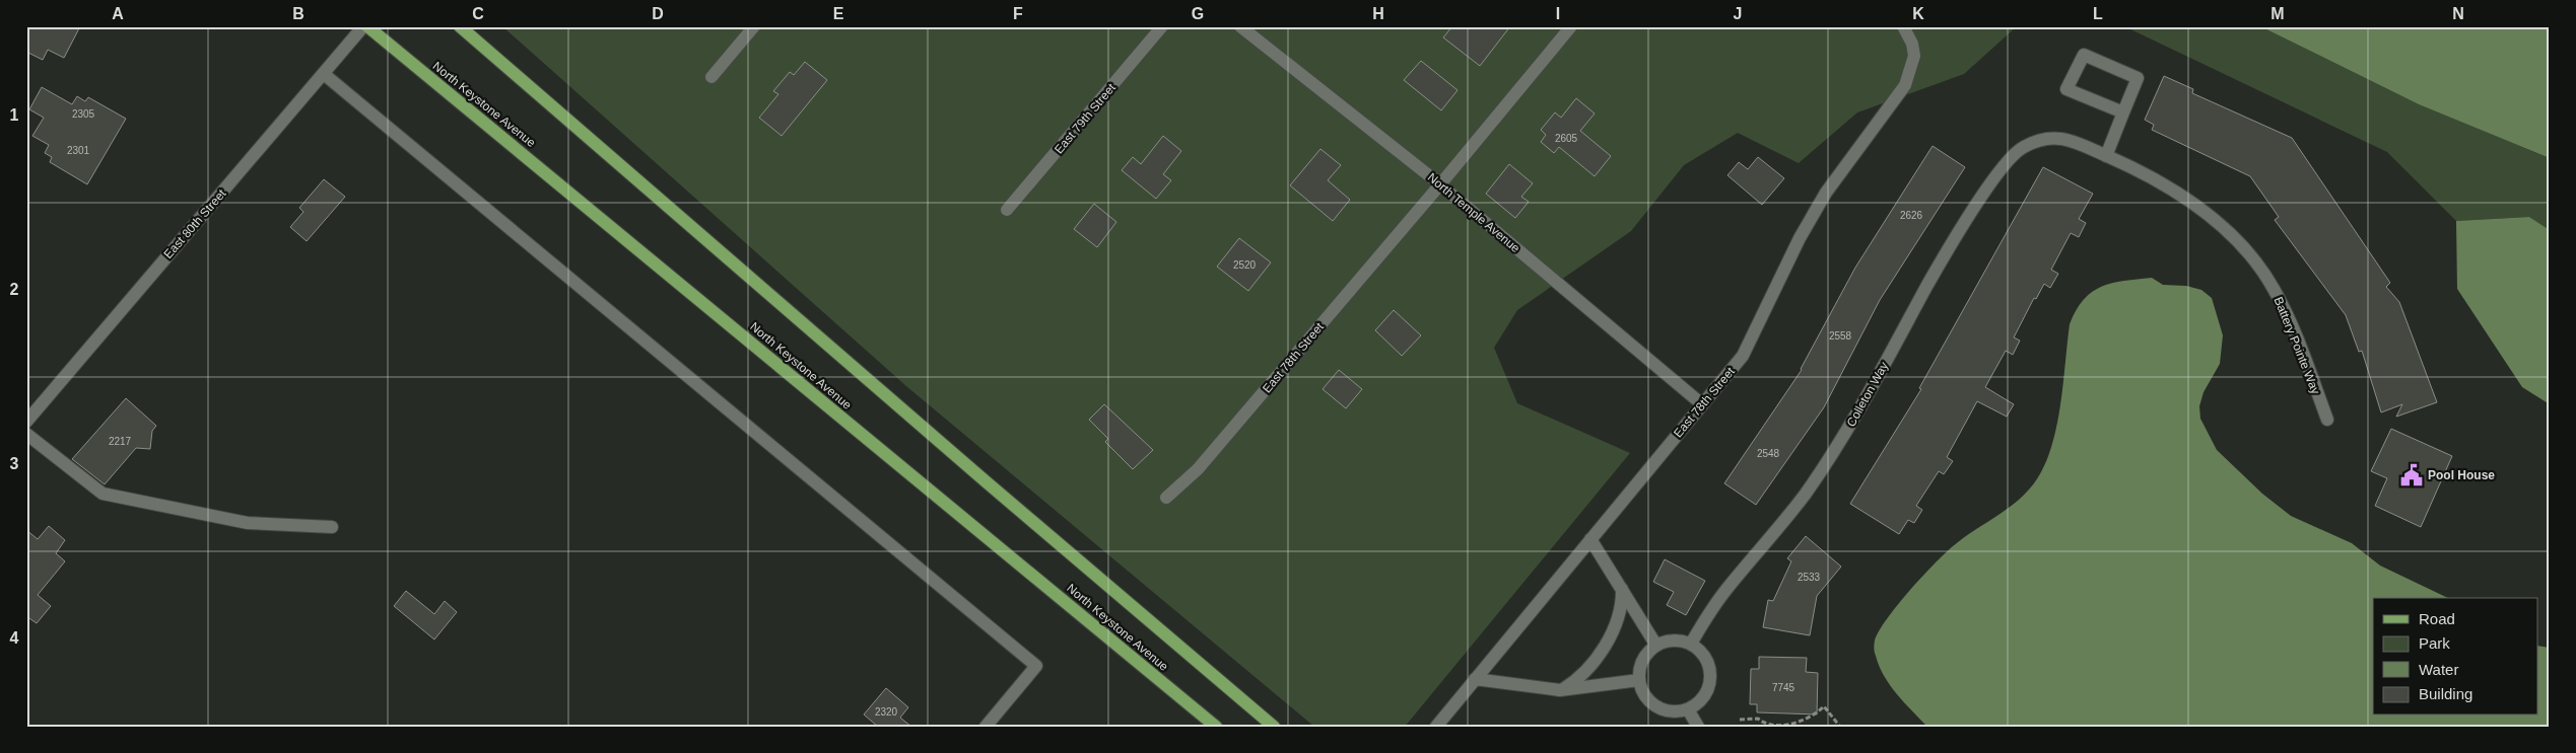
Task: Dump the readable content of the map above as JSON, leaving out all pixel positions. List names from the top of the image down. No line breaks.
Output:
{"streets":{"main road":["North Keystone Avenue"],"street":["East 79th Street","North Temple Avenue","East 80th Street","Battery Pointe Way","East 78th Street","Colleton Way"]},"crossings":[["North Temple Avenue","East 78th Street"],["Battery Pointe Way","Colleton Way"]],"places":{"public building":["Pool House"]},"house_numbers":["2305","2605","2301","2626","2520","2558","2217","2548","2533","7745","2320"],"legend":["Road","Park","Water","Building"],"grid":{"columns":["A","B","C","D","E","F","G","H","I","J","K","L","M","N"],"rows":["1","2","3","4"]}}
